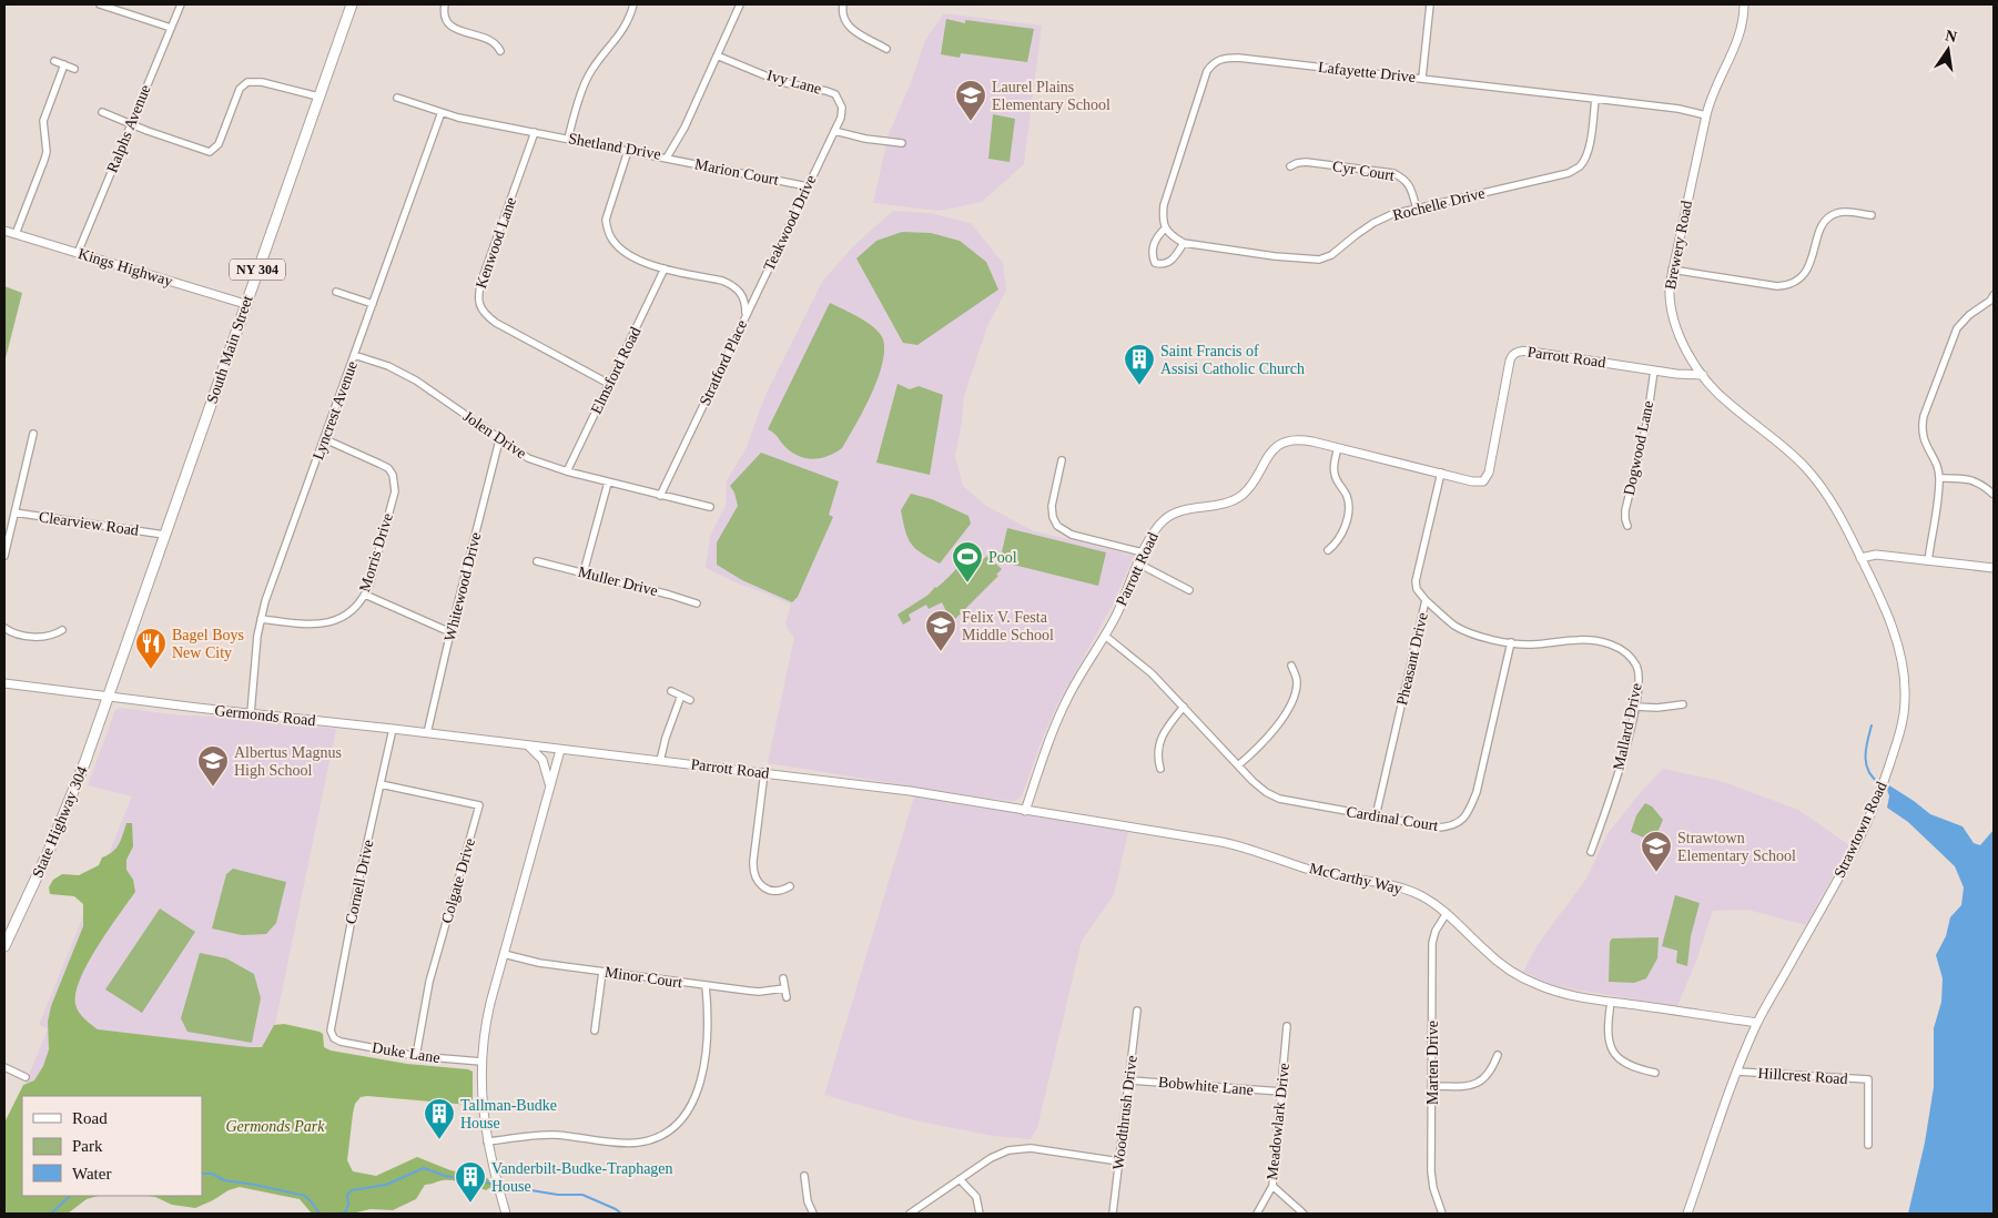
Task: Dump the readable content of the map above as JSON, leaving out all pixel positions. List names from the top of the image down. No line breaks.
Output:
{"streets":{"main road":["NY 304","South Main Street","State Highway 304"],"street":["Lafayette Drive","Ivy Lane","Ralphs Avenue","Shetland Drive","Cyr Court","Marion Court","Rochelle Drive","Teakwood Drive","Kenwood Lane","Brewery Road","Kings Highway","Parrott Road","Stratford Place","Elmsford Road","Lyncrest Avenue","Jolen Drive","Dogwood Lane","Clearview Road","Morris Drive","Muller Drive","Whitewood Drive","Pheasant Drive","Germonds Road","Mallard Drive","Cardinal Court","Strawtown Road","McCarthy Way","Colgate Drive","Cornell Drive","Minor Court","Duke Lane","Marten Drive","Hillcrest Road","Bobwhite Lane","Woodthrush Drive","Meadowlark Drive"]},"crossings":[["Lafayette Drive","Rochelle Drive"],["Lafayette Drive","Brewery Road"],["Ivy Lane","Shetland Drive"],["Ivy Lane","Teakwood Drive"],["Ralphs Avenue","Kings Highway"],["Shetland Drive","Marion Court"],["Shetland Drive","Kenwood Lane"],["Shetland Drive","Stratford Place"],["Shetland Drive","Lyncrest Avenue"],["Cyr Court","Rochelle Drive"],["Marion Court","Teakwood Drive"],["Teakwood Drive","Stratford Place"],["Kenwood Lane","Elmsford Road"],["Brewery Road","Parrott Road"],["Brewery Road","Strawtown Road"],["Kings Highway","South Main Street"],["South Main Street","Clearview Road"],["South Main Street","Germonds Road"],["South Main Street","State Highway 304"],["Parrott Road","Dogwood Lane"],["Parrott Road","Pheasant Drive"],["Parrott Road","Germonds Road"],["Parrott Road","Cardinal Court"],["Parrott Road","McCarthy Way"],["Stratford Place","Elmsford Road"],["Stratford Place","Jolen Drive"],["Elmsford Road","Jolen Drive"],["Lyncrest Avenue","Jolen Drive"],["Lyncrest Avenue","Morris Drive"],["Lyncrest Avenue","Germonds Road"],["Jolen Drive","Whitewood Drive"],["Whitewood Drive","Germonds Road"],["Pheasant Drive","Cardinal Court"],["Germonds Road","State Highway 304"],["Germonds Road","Cornell Drive"],["Mallard Drive","Cardinal Court"],["Strawtown Road","McCarthy Way"],["Strawtown Road","Hillcrest Road"],["McCarthy Way","Marten Drive"],["Colgate Drive","Cornell Drive"],["Colgate Drive","Duke Lane"],["Cornell Drive","Duke Lane"],["Bobwhite Lane","Woodthrush Drive"],["Bobwhite Lane","Meadowlark Drive"]],"parks":["Germonds Park"],"places":{"school or university":["Laurel Plains Elementary School","Felix V. Festa Middle School","Albertus Magnus High School","Strawtown Elementary School"],"building":["Saint Francis of Assisi Catholic Church","Tallman-Budke House","Vanderbilt-Budke-Traphagen House"],"sports":["Pool"],"restaurant":["Bagel Boys New City"]},"legend":["Road","Park","Water"],"north":"top"}
